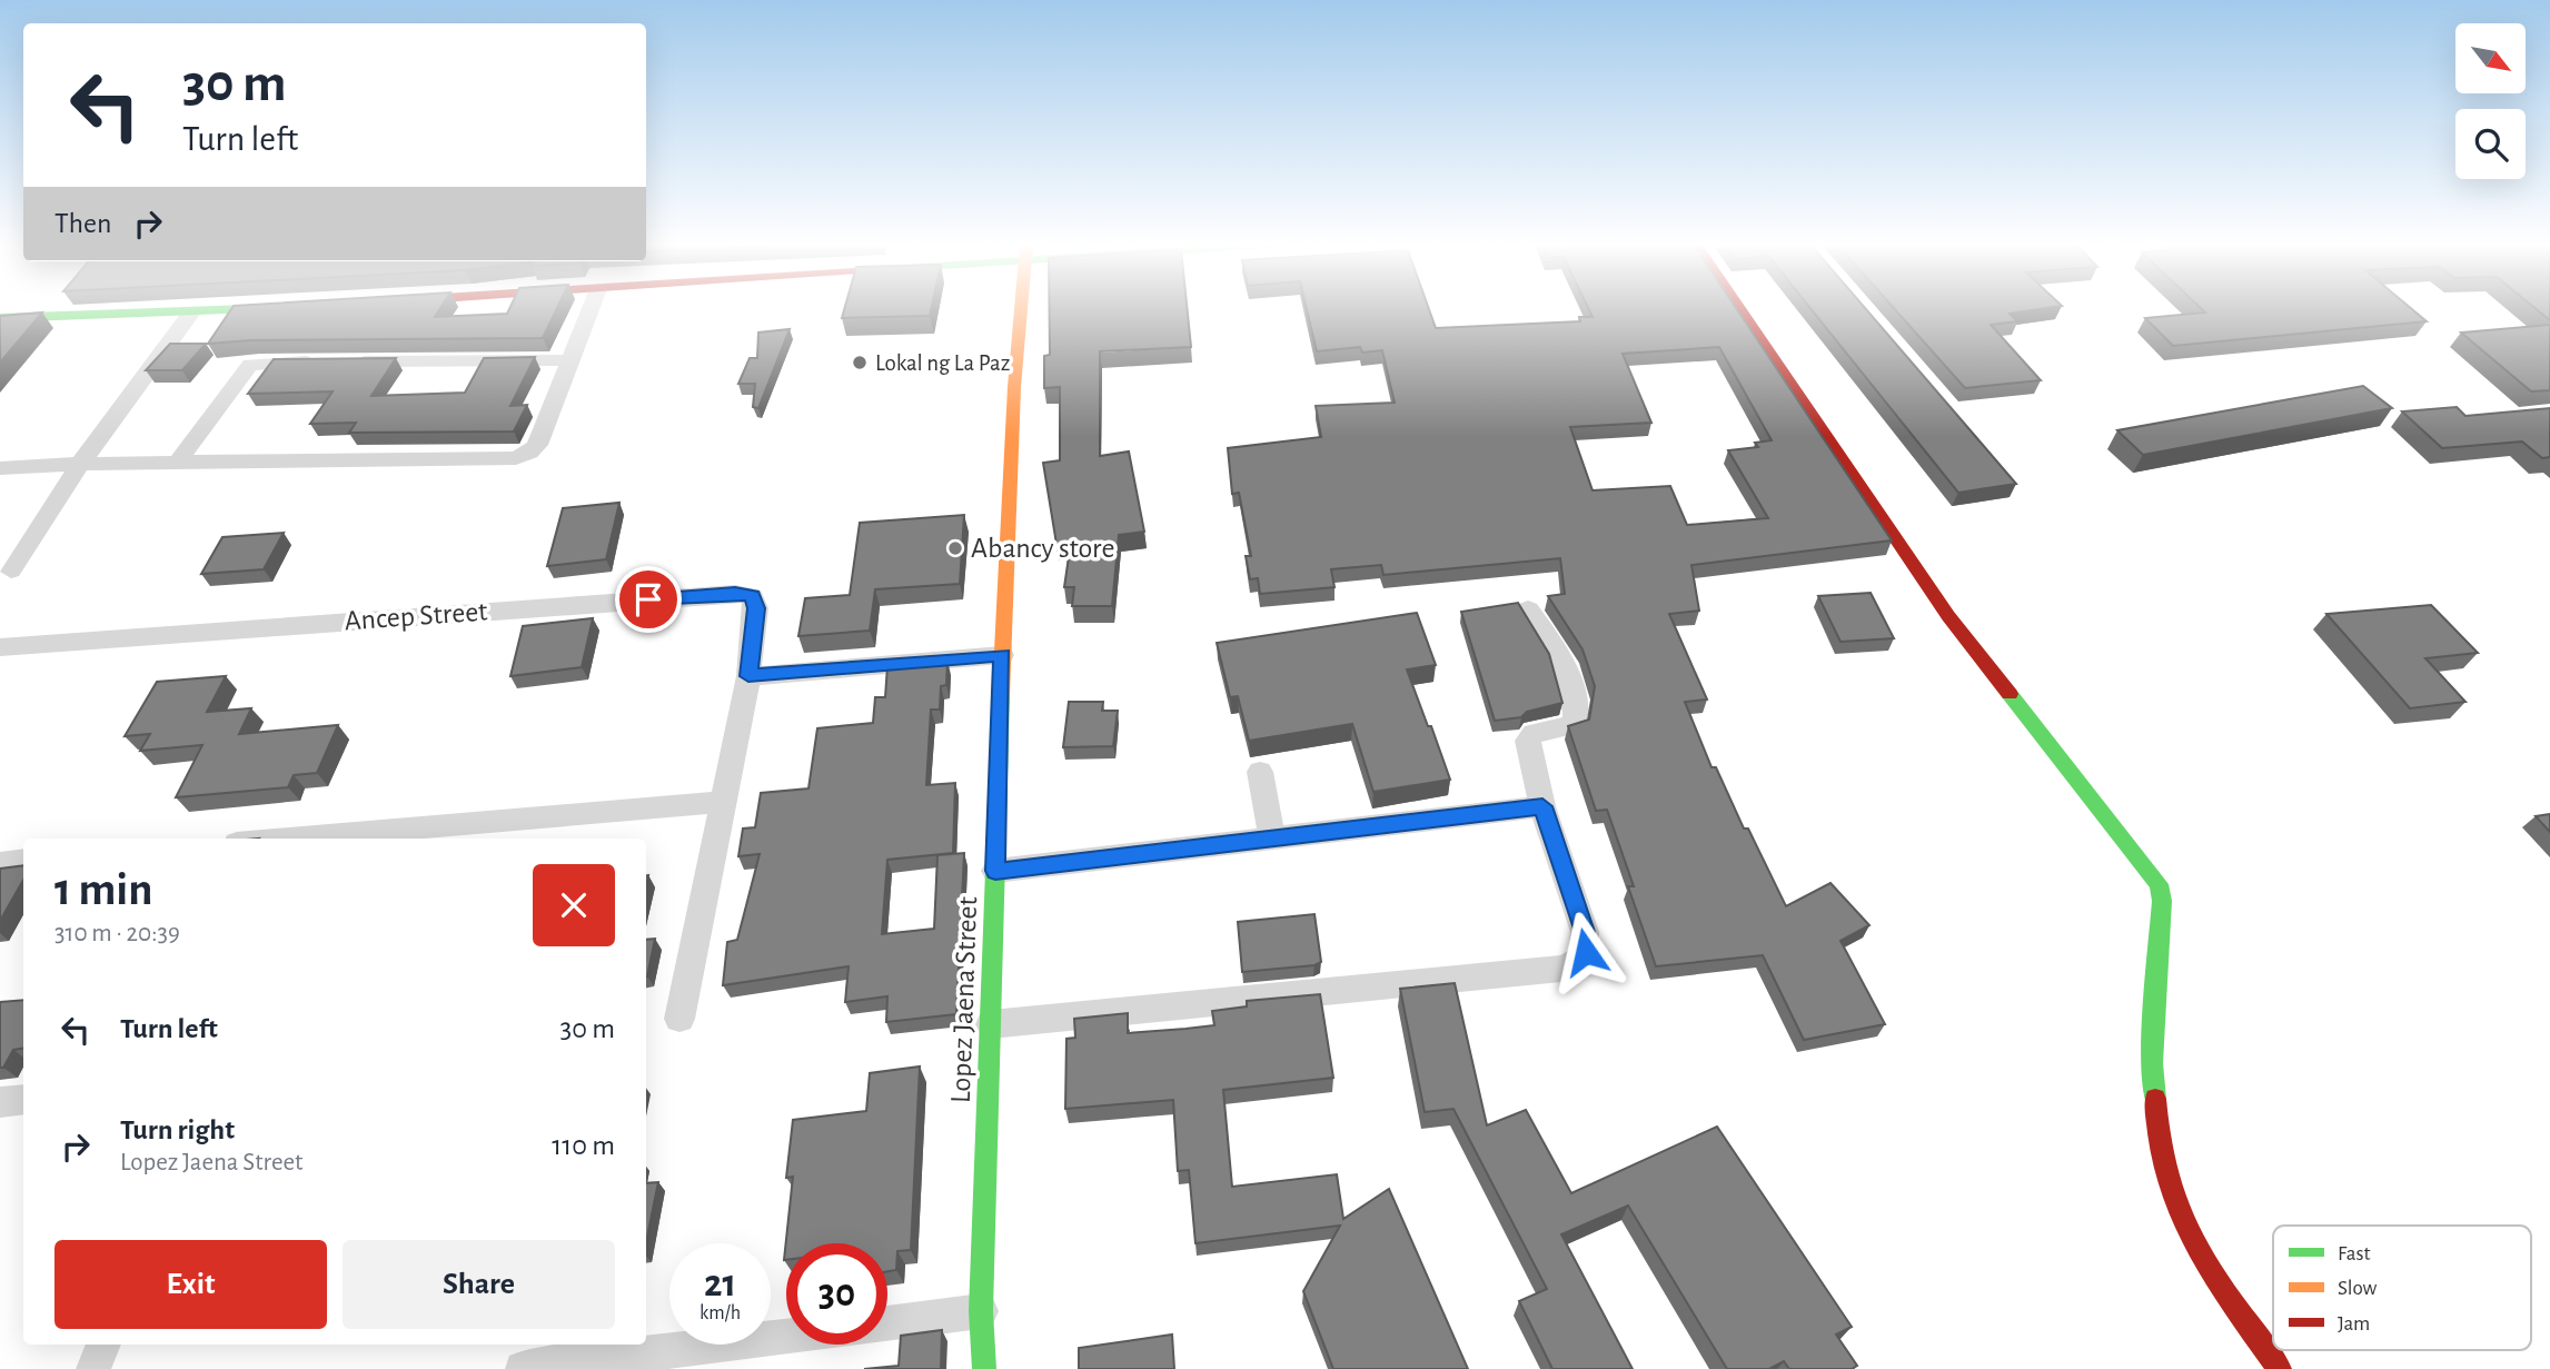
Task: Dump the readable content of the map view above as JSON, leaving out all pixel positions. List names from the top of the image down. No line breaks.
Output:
{"streets":{"street":["Ancep Street","Lopez Jaena Street"]},"places":["Lokal ng La Paz","Abancy store"],"legend":["Fast","Slow","Jam"],"north":"bottom right","page":{"turn":["30 m","Turn left"],"then":"Then","heading":["1 min","310 m · 20:39"],"list":[{"name":"Turn left","value":"30 m"},{"name":"Turn right","note":"Lopez Jaena Street","value":"110 m"}],"buttons":["Exit","Share"],"speed":"21 km/h","limit":"30"}}
